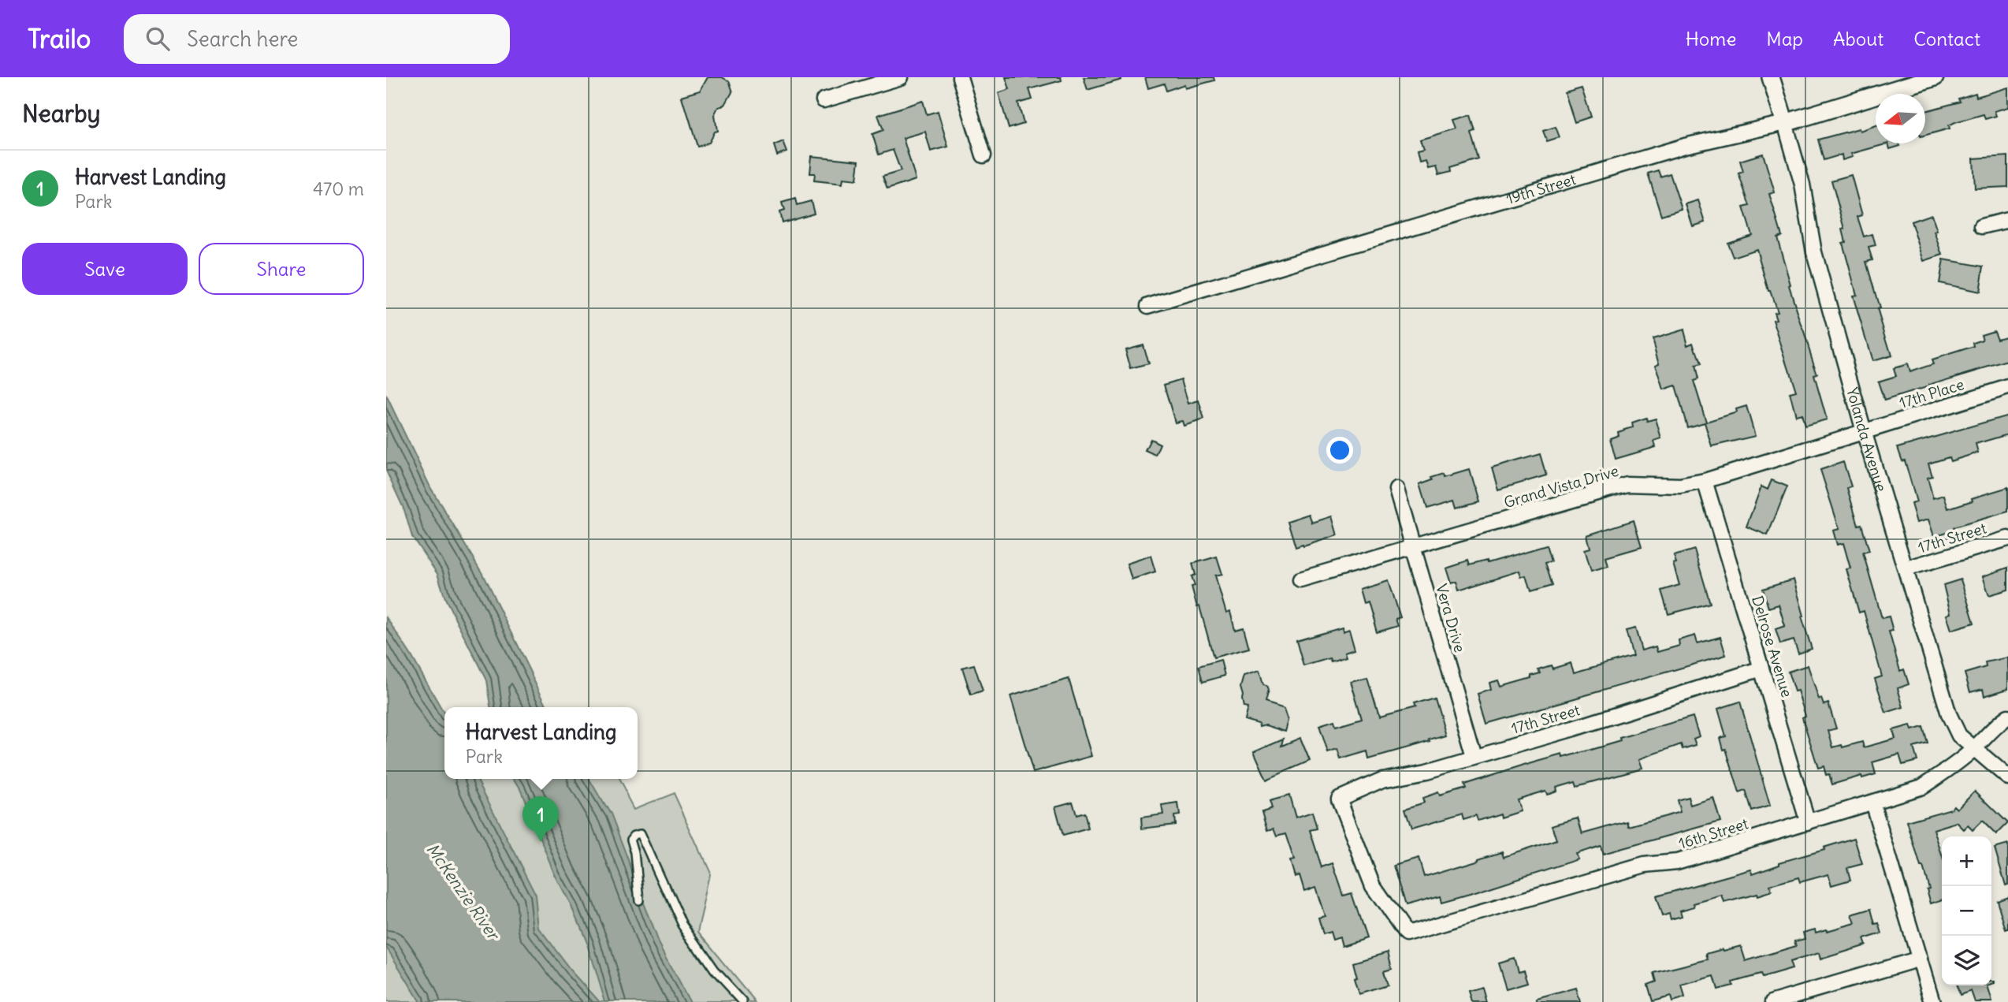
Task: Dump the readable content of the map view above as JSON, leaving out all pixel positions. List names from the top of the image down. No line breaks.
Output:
{"streets":{"street":["19th Street","17th Place","Yolanda Avenue","Grand Vista Drive","17th Street","Vera Drive","Delrose Avenue","16th Street"]},"crossings":[["19th Street","Yolanda Avenue"],["17th Place","Yolanda Avenue"],["17th Place","Grand Vista Drive"],["Yolanda Avenue","Grand Vista Drive"],["Yolanda Avenue","17th Street"],["Yolanda Avenue","16th Street"],["Grand Vista Drive","Vera Drive"],["Grand Vista Drive","Delrose Avenue"],["17th Street","Vera Drive"],["17th Street","Delrose Avenue"],["17th Street","16th Street"],["Delrose Avenue","16th Street"]],"water":["McKenzie River"],"north":"left","page":{"header":"Trailo","search":"Search here","nav":["Home","Map","About","Contact"],"heading":"Nearby","list":[{"mark":"1","name":"Harvest Landing","note":"Park","value":"470 m"}],"buttons":["Save","Share"],"popup":["Harvest Landing","Park"],"pins":"1","map_buttons":["+","−"]}}
